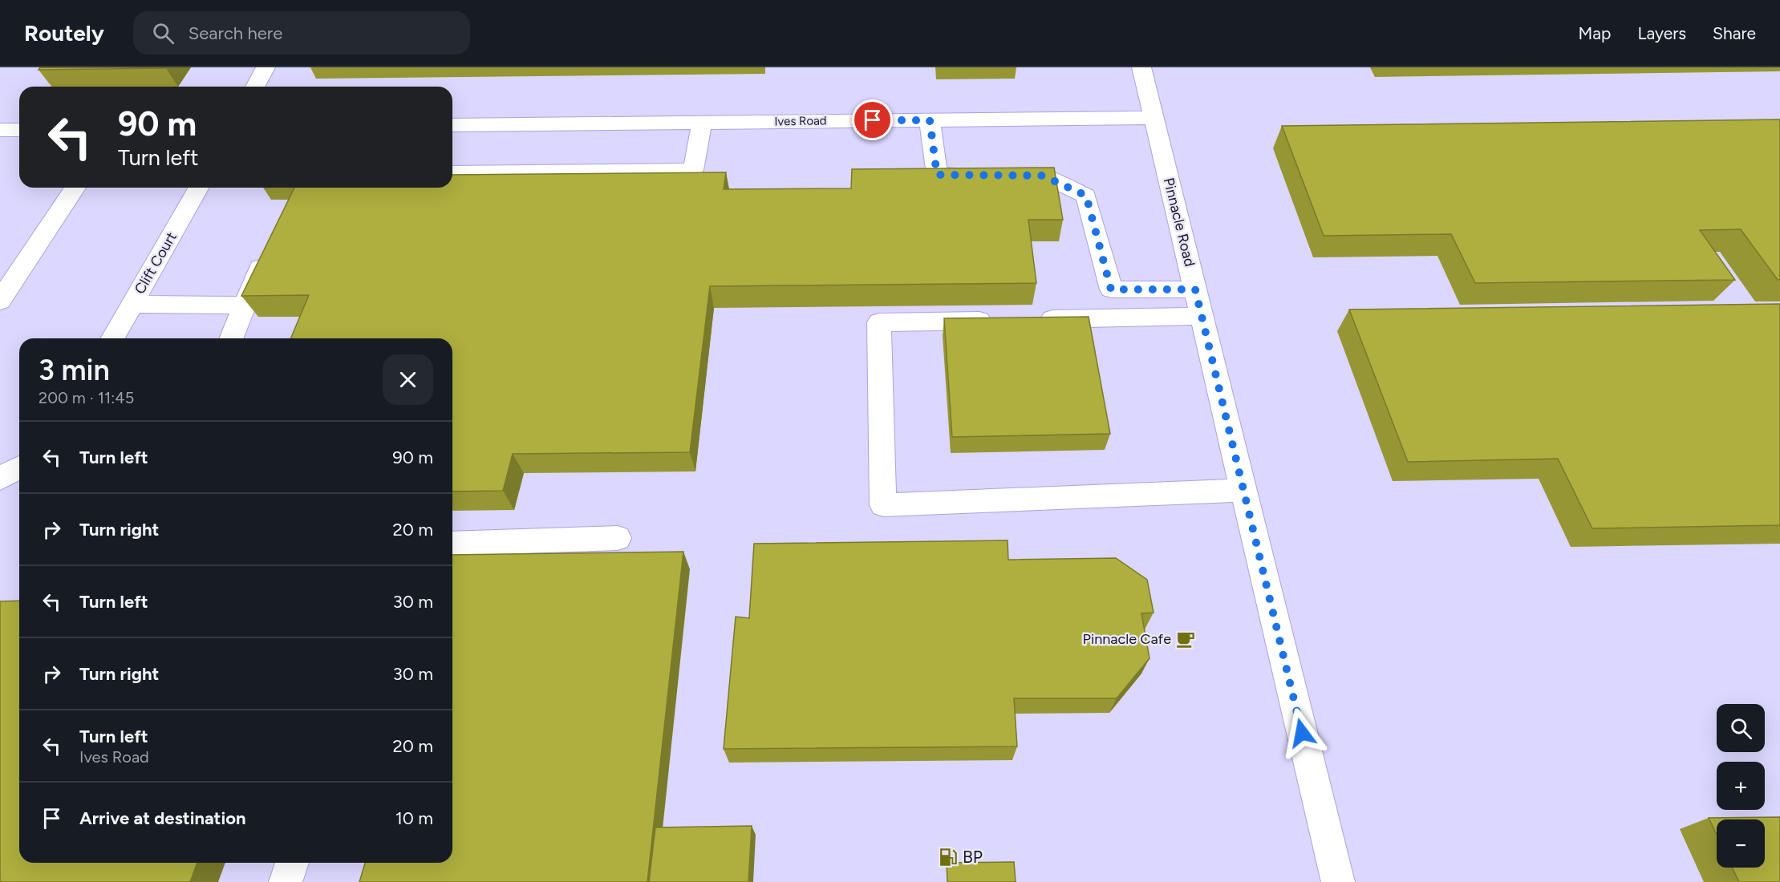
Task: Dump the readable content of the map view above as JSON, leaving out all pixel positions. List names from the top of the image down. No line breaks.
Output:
{"streets":{"street":["Ives Road","Pinnacle Road","Clift Court"]},"crossings":[["Ives Road","Pinnacle Road"]],"places":{"cafe":["Pinnacle Cafe"],"fuel station":["BP"]},"page":{"header":"Routely","search":"Search here","nav":["Map","Layers","Share"],"turn":["90 m","Turn left"],"heading":["3 min","200 m · 11:45"],"list":[{"name":"Turn left","value":"90 m"},{"name":"Turn right","value":"20 m"},{"name":"Turn left","value":"30 m"},{"name":"Turn right","value":"30 m"},{"name":"Turn left","note":"Ives Road","value":"20 m"},{"name":"Arrive at destination","value":"10 m"}],"map_buttons":["+","−"]}}
